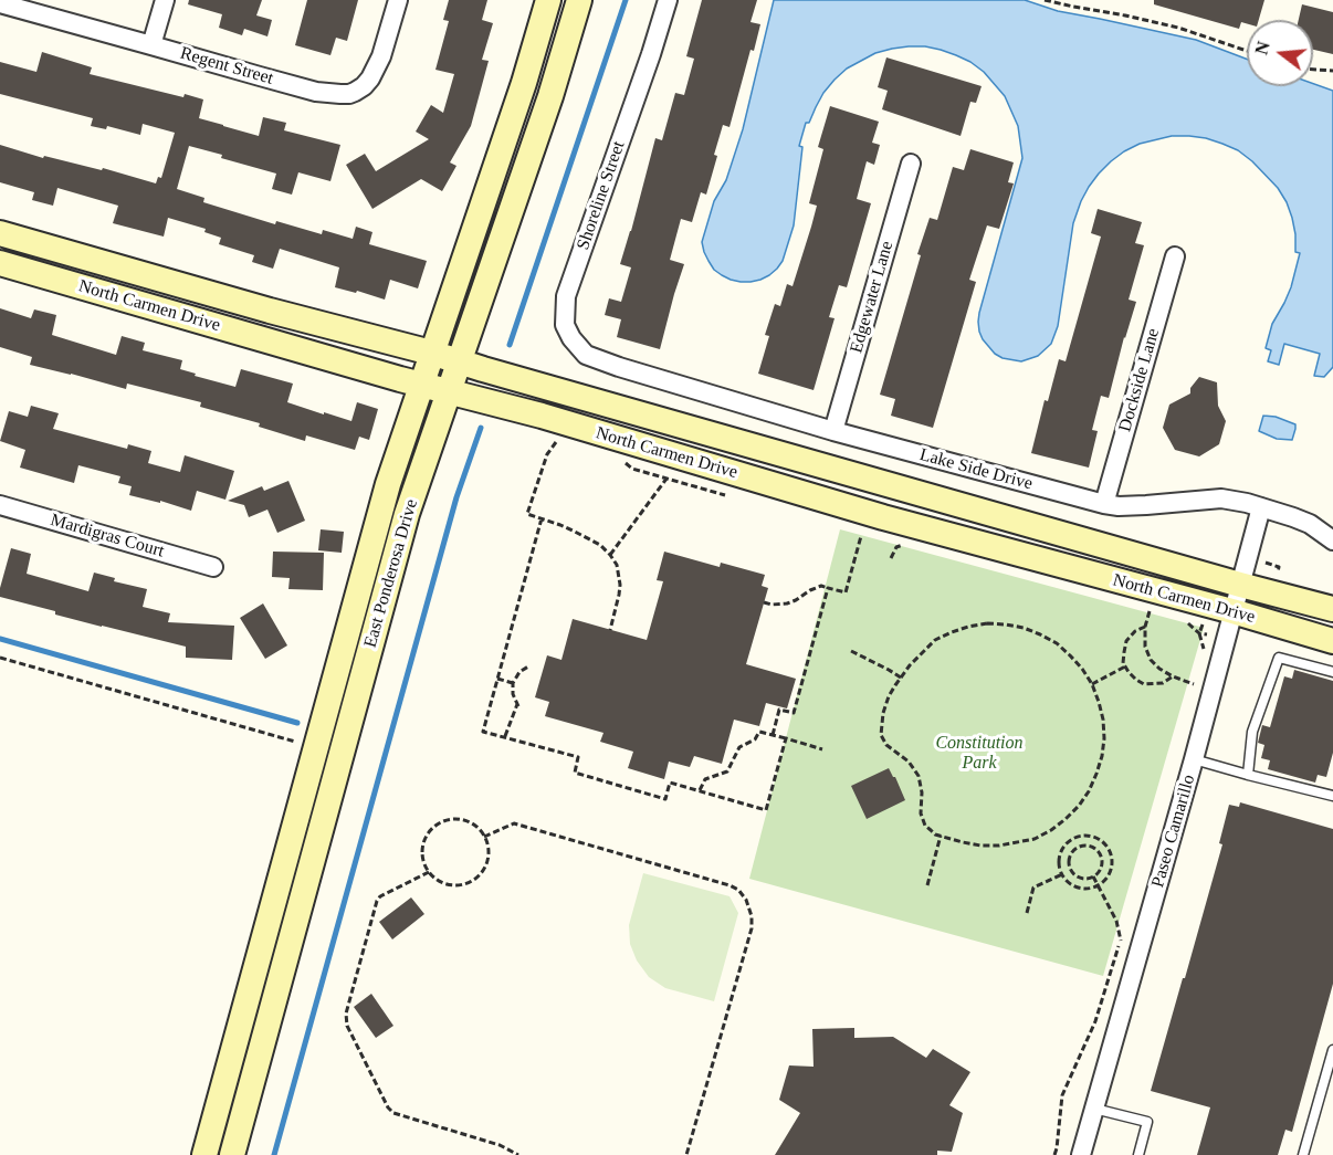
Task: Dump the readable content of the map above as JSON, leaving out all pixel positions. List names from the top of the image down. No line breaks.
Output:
{"streets":{"main road":["North Carmen Drive","East Ponderosa Drive"],"street":["Regent Street","Shoreline Street","Edgewater Lane","Dockside Lane","Lake Side Drive","Mardigras Court","Paseo Camarillo"]},"crossings":[["Shoreline Street","Lake Side Drive"],["Edgewater Lane","Lake Side Drive"],["North Carmen Drive","East Ponderosa Drive"],["North Carmen Drive","Paseo Camarillo"],["Dockside Lane","Lake Side Drive"],["Lake Side Drive","Paseo Camarillo"]],"parks":["Constitution Park"],"north":"left"}
